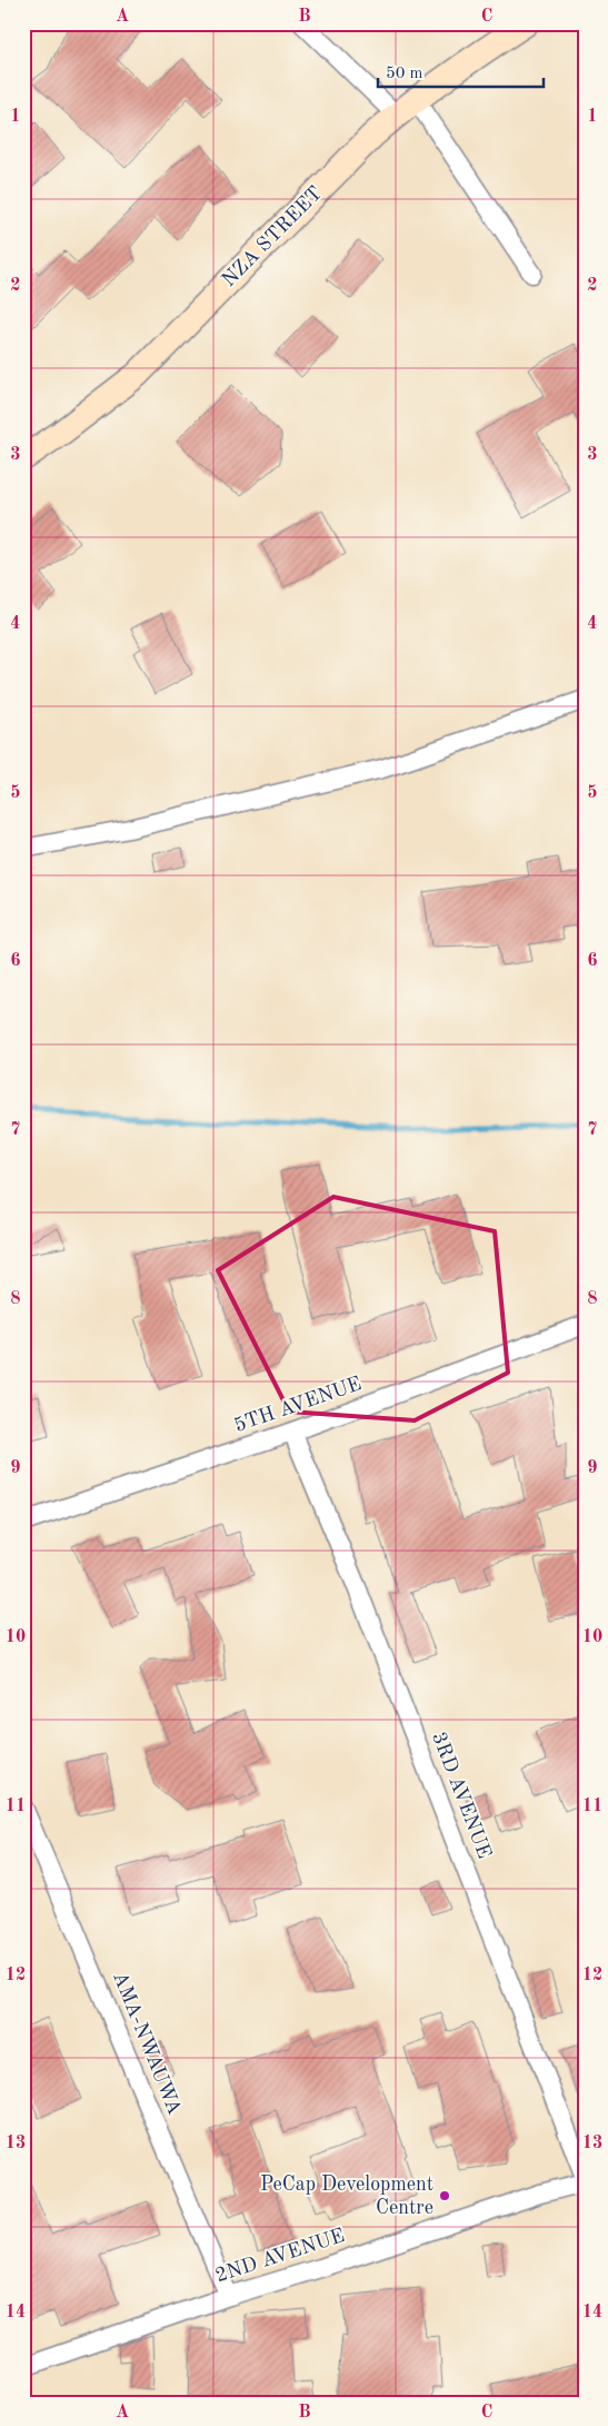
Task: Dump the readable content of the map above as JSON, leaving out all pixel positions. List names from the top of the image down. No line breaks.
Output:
{"streets":{"street":["NZA STREET","5TH AVENUE","3RD AVENUE","AMA-NWAUWA","2ND AVENUE"]},"crossings":[["5TH AVENUE","3RD AVENUE"],["AMA-NWAUWA","2ND AVENUE"]],"places":["PeCap Development Centre"],"scale_bar":"50 m","grid":{"columns":["A","B","C"],"rows":["1","2","3","4","5","6","7","8","9","10","11","12","13","14"]}}
